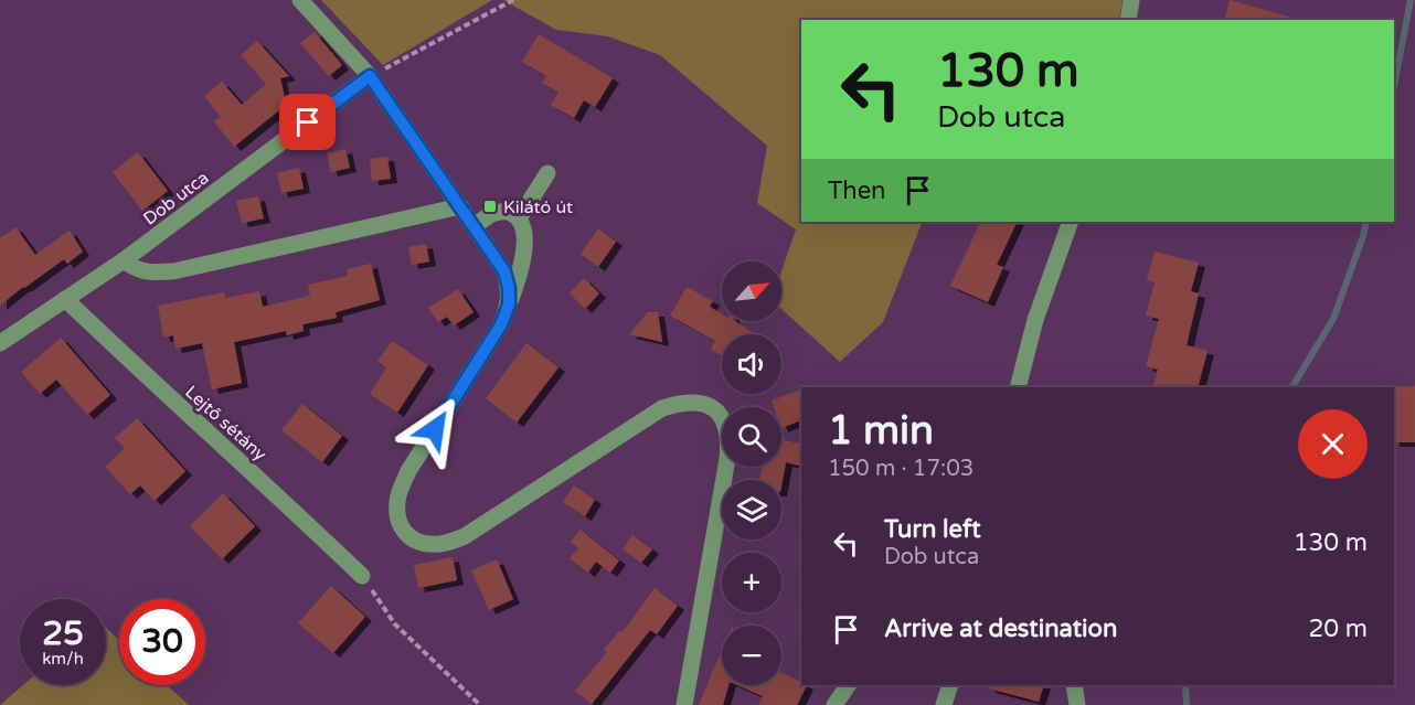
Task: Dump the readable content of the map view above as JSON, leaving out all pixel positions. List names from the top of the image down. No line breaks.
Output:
{"streets":{"street":["Dob utca","Lejtő sétány"]},"crossings":[["Dob utca","Lejtő sétány"]],"places":{"transit":["Kilátó út"]},"north":"top right","page":{"turn":["130 m","Dob utca"],"then":"Then","map_buttons":["+","−"],"heading":["1 min","150 m · 17:03"],"list":[{"name":"Turn left","note":"Dob utca","value":"130 m"},{"name":"Arrive at destination","value":"20 m"}],"speed":"25 km/h","limit":"30"}}
